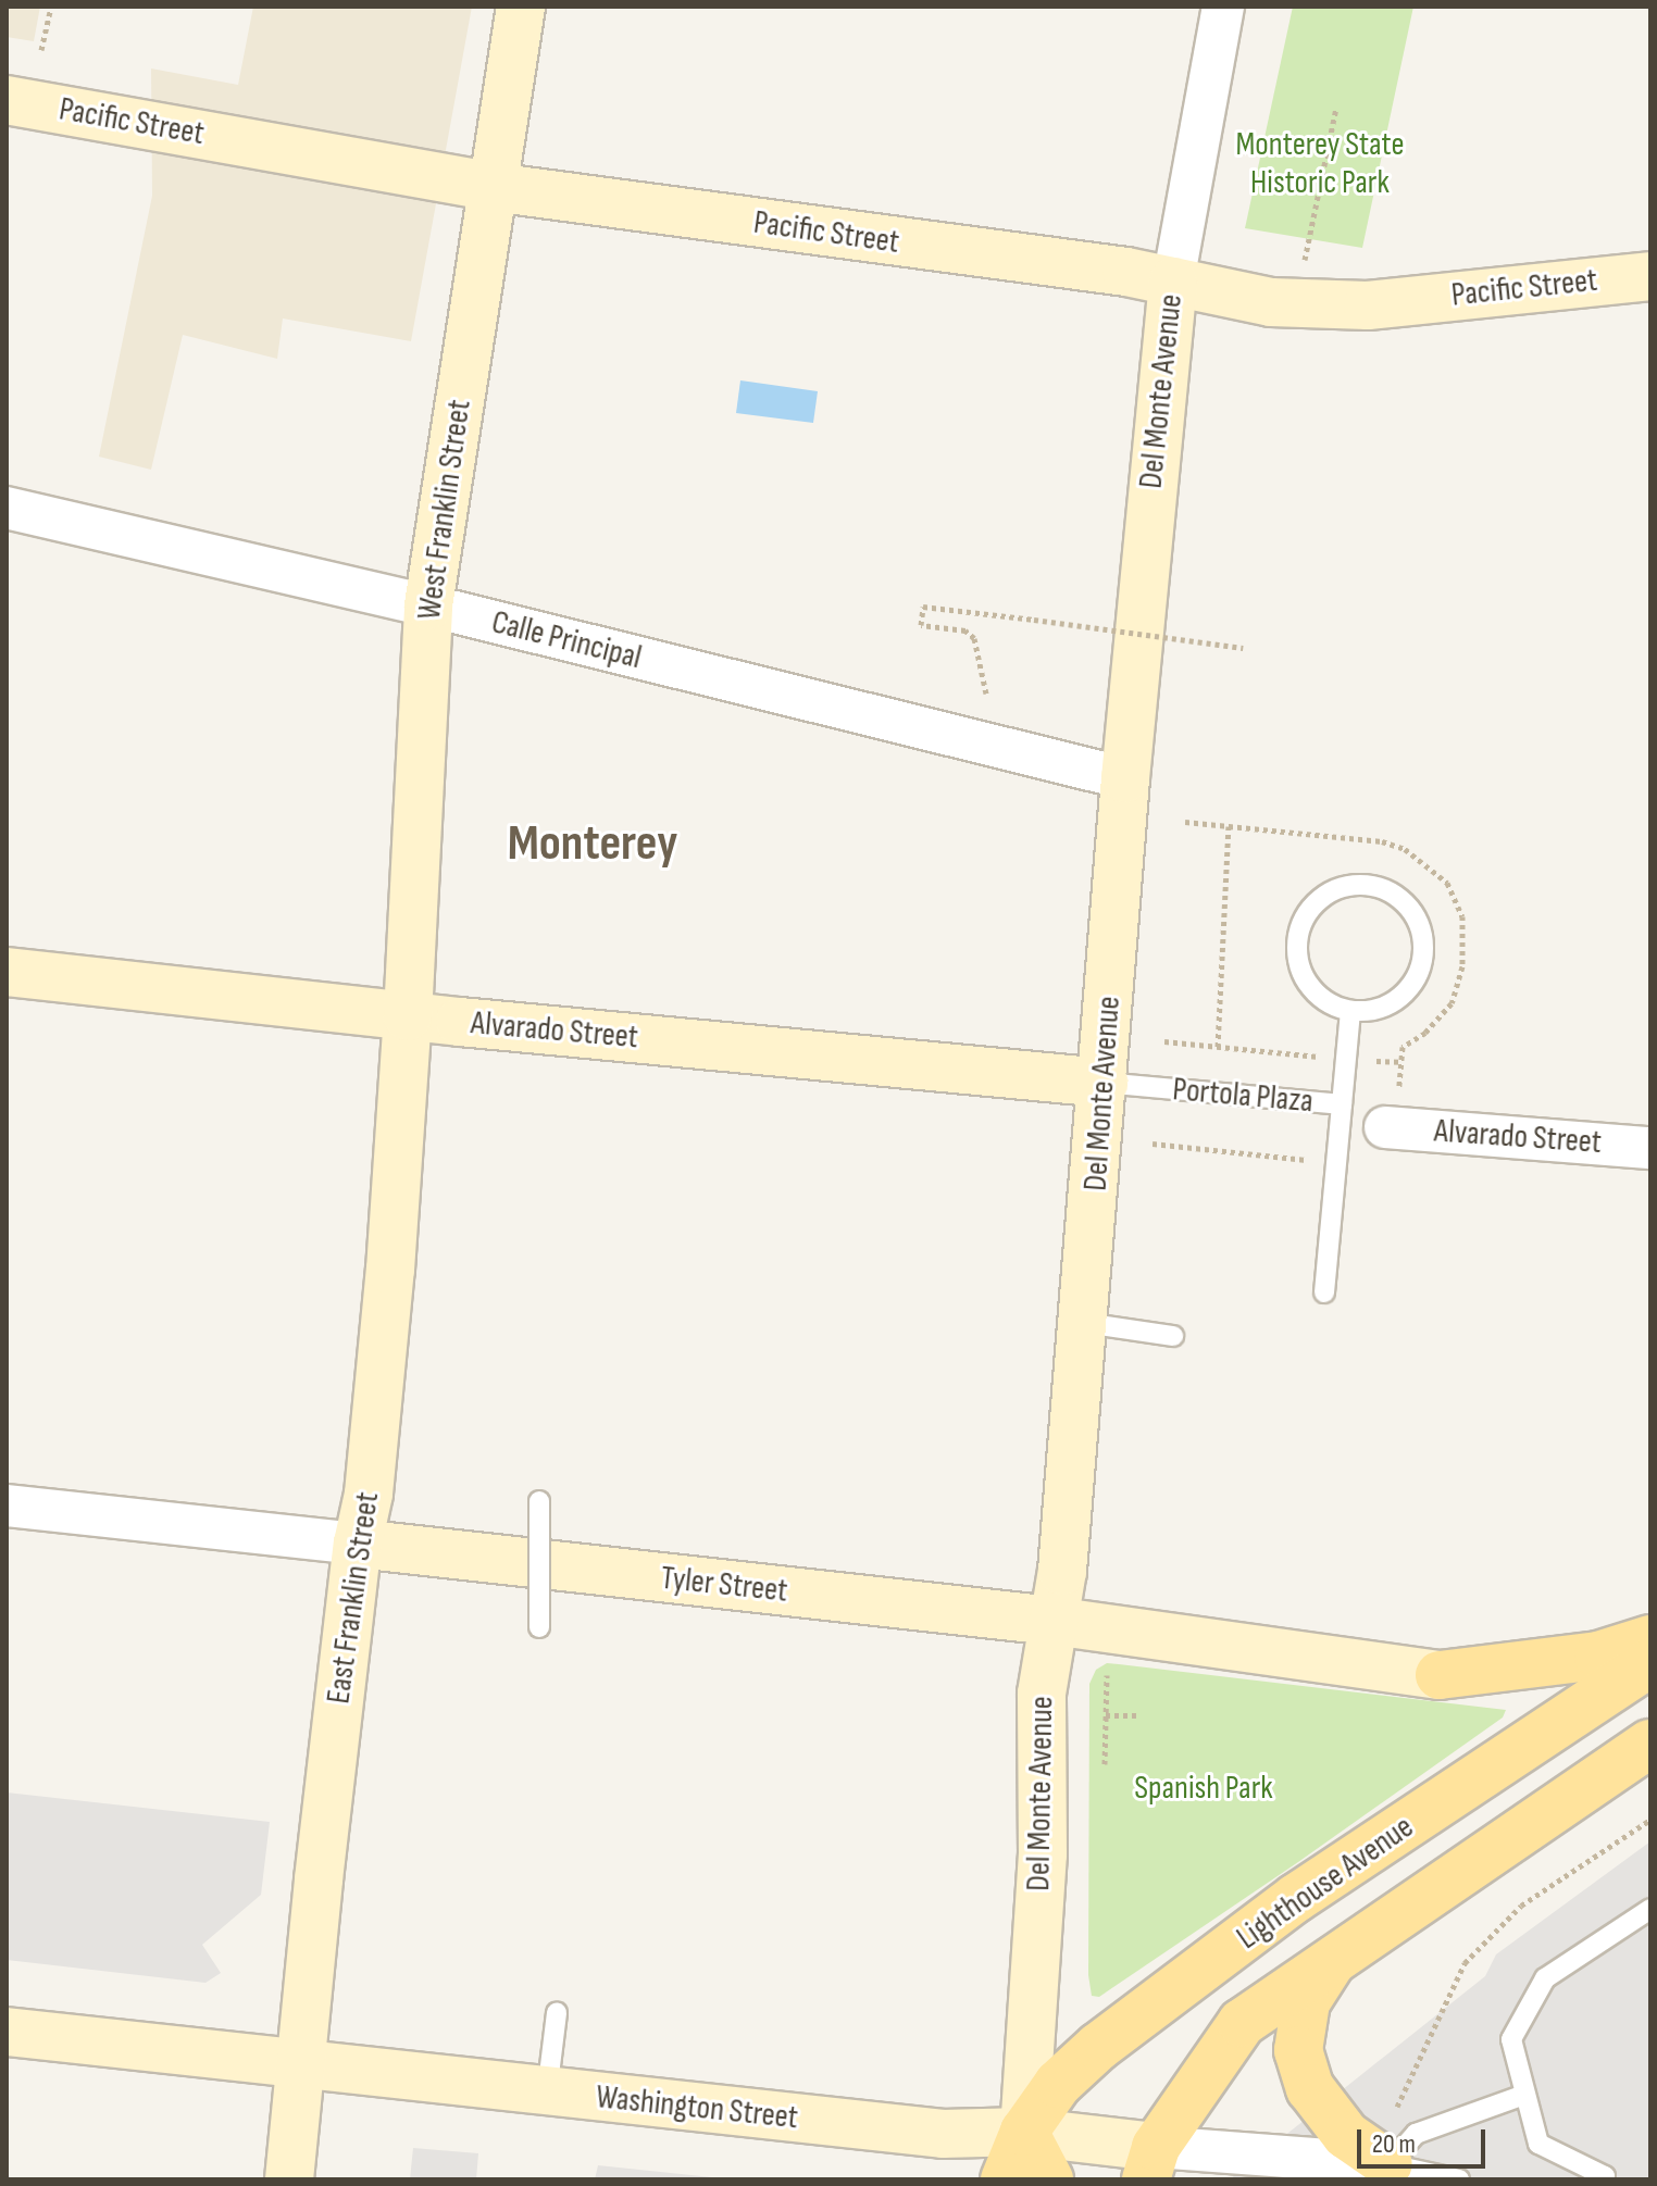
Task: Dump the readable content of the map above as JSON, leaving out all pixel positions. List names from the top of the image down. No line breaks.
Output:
{"streets":{"main road":["Pacific Street","Del Monte Avenue","West Franklin Street","Alvarado Street","Tyler Street","East Franklin Street","Lighthouse Avenue","Washington Street"],"street":["Calle Principal"],"lane":["Portola Plaza"]},"crossings":[["Pacific Street","Del Monte Avenue"],["Pacific Street","West Franklin Street"],["Del Monte Avenue","Calle Principal"],["Del Monte Avenue","Alvarado Street"],["Del Monte Avenue","Portola Plaza"],["Del Monte Avenue","Tyler Street"],["Del Monte Avenue","Lighthouse Avenue"],["Del Monte Avenue","Washington Street"],["West Franklin Street","Calle Principal"],["West Franklin Street","Alvarado Street"],["West Franklin Street","East Franklin Street"],["Alvarado Street","Portola Plaza"],["Alvarado Street","East Franklin Street"],["Tyler Street","East Franklin Street"],["East Franklin Street","Washington Street"],["Lighthouse Avenue","Washington Street"]],"districts":["Monterey"],"parks":["Monterey State Historic Park","Spanish Park"],"scale_bar":"20 m"}
